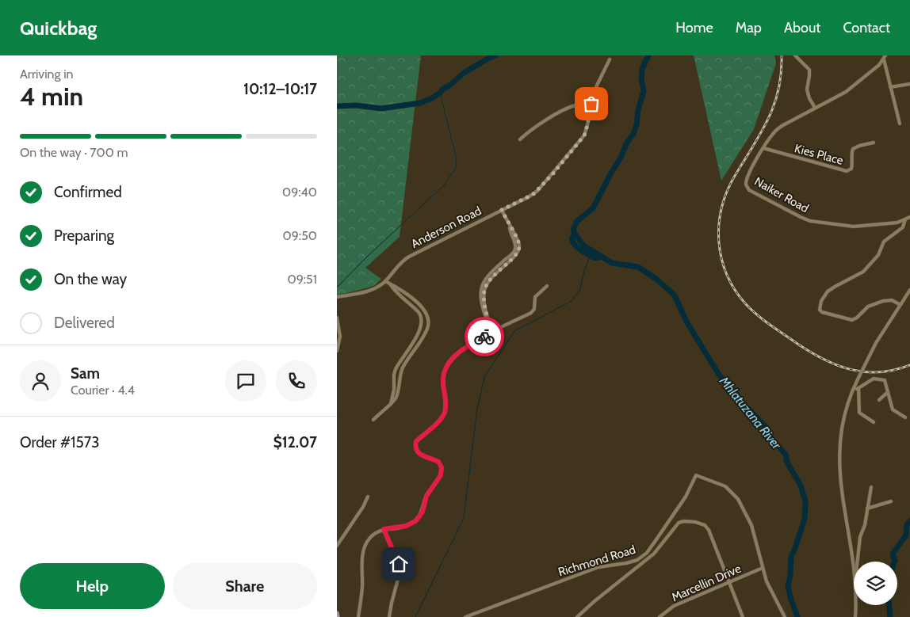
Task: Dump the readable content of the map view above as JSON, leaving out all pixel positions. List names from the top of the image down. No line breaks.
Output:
{"streets":{"street":["Kies Place","Naiker Road","Anderson Road","Richmond Road","Marcellin Drive"]},"crossings":[["Kies Place","Naiker Road"],["Richmond Road","Marcellin Drive"]],"water":["Mhlatuzana River"],"page":{"header":"Quickbag","nav":["Home","Map","About","Contact"],"heading":["4 min","Arriving in","10:12–10:17"],"panel":["Sam","Courier · 4.4","Order #1573","$12.07"],"bar":"On the way · 700 m","list":[["Confirmed","09:40"],["Preparing","09:50"],["On the way","09:51"],"Delivered"],"buttons":["Help","Share"]}}
